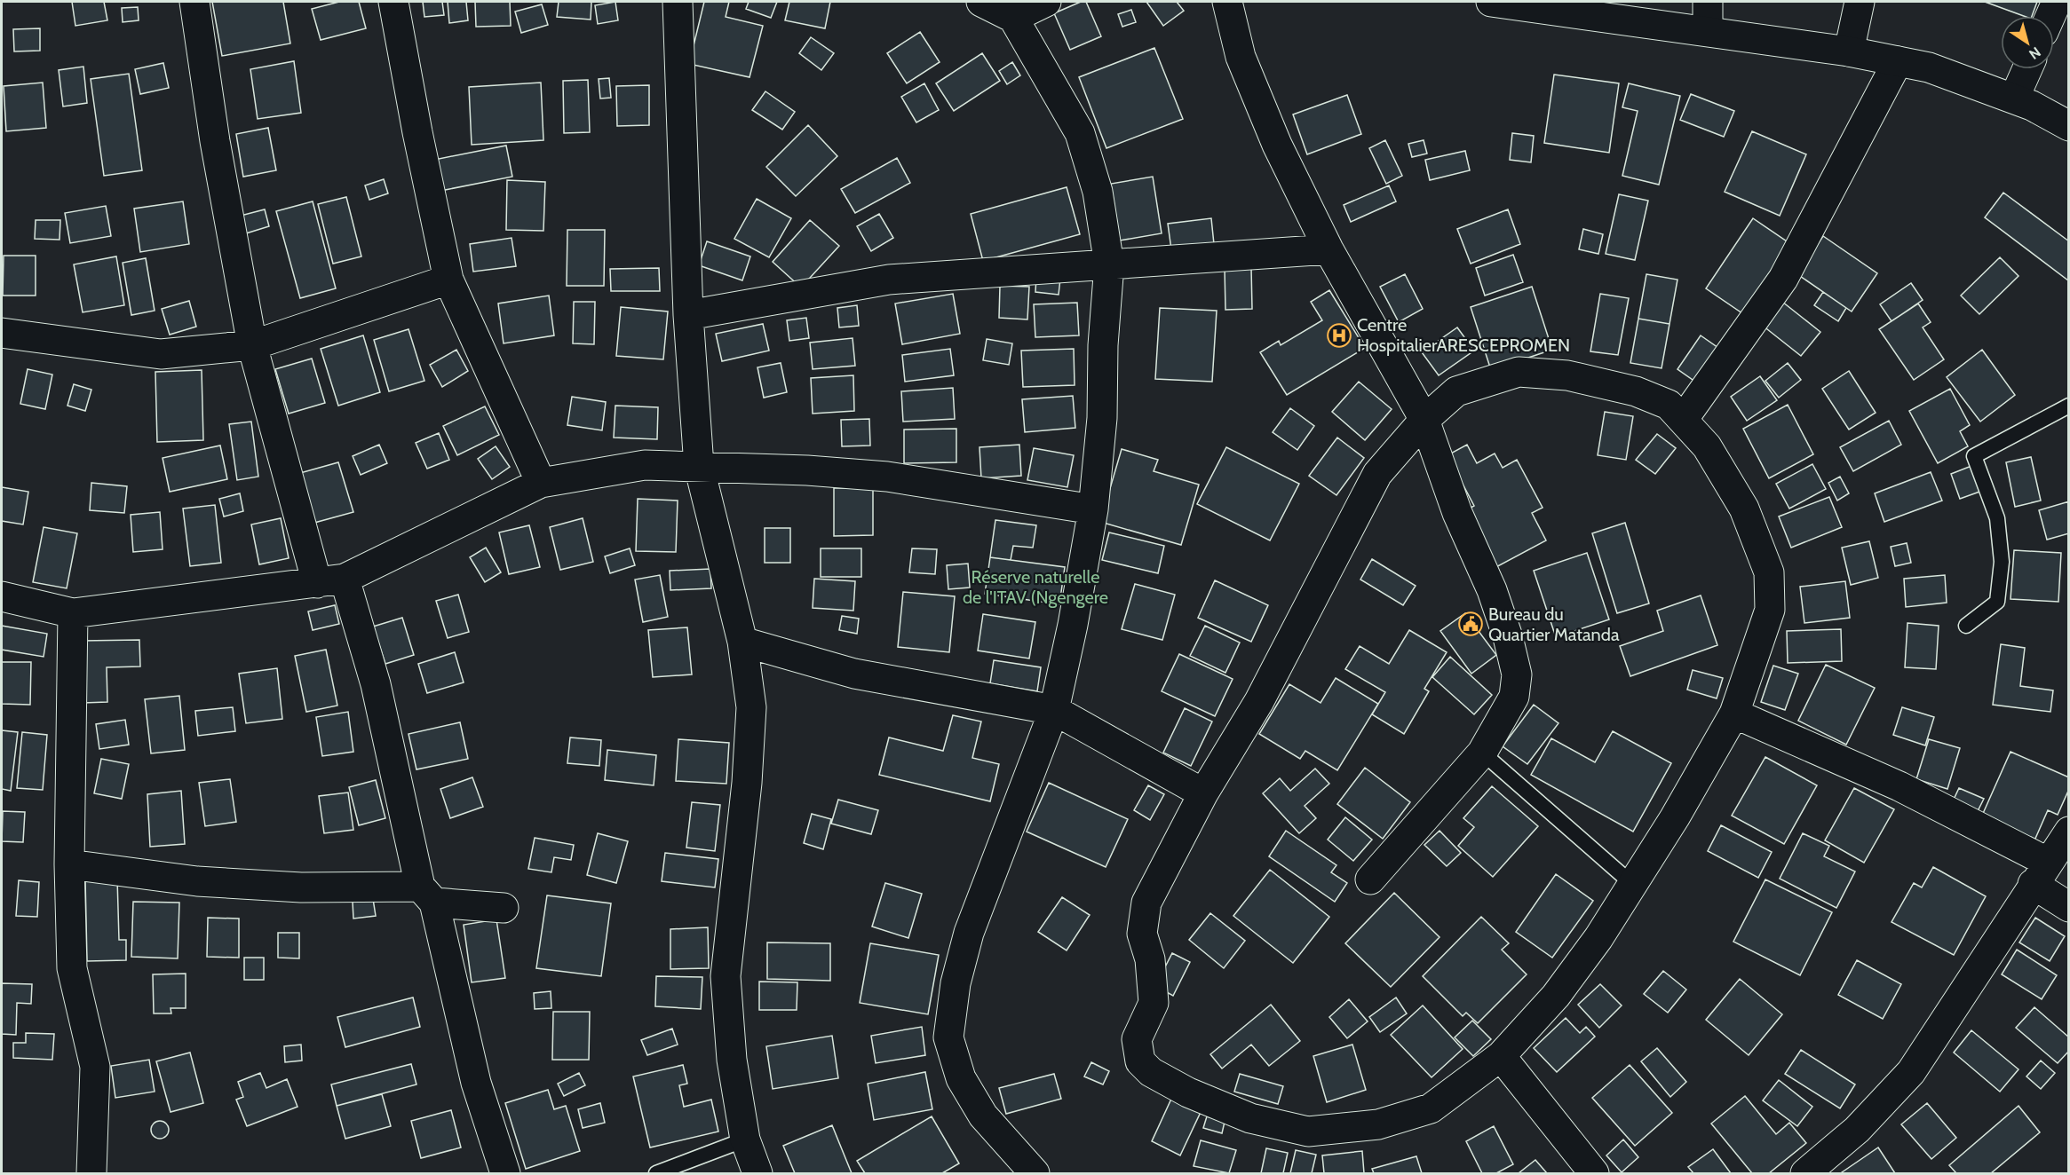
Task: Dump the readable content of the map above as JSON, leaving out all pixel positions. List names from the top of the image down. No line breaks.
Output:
{"parks":["Réserve naturelle de l'ITAV (Ngengere"],"places":{"hospital":["Centre HospitalierARESCEPROMEN"],"public building":["Bureau du Quartier Matanda"]},"north":"bottom right"}
